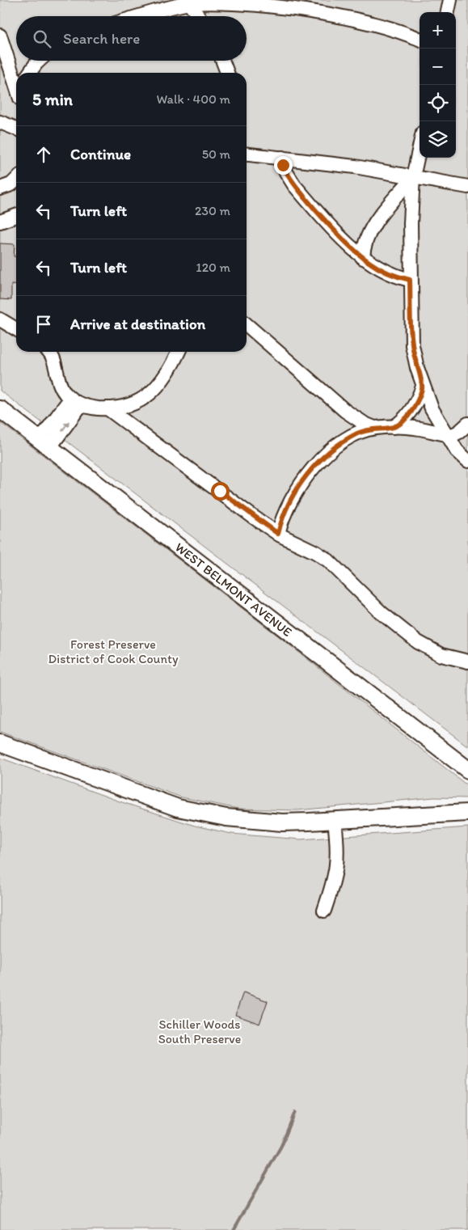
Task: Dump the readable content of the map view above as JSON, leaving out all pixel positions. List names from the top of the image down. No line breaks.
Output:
{"streets":{"main road":["WEST BELMONT AVENUE"]},"parks":["Forest Preserve District of Cook County","Schiller Woods South Preserve"],"page":{"map_buttons":["+","−"],"search":"Search here","heading":["5 min","Walk · 400 m"],"list":[["Continue","50 m"],["Turn left","230 m"],["Turn left","120 m"],"Arrive at destination"]}}
